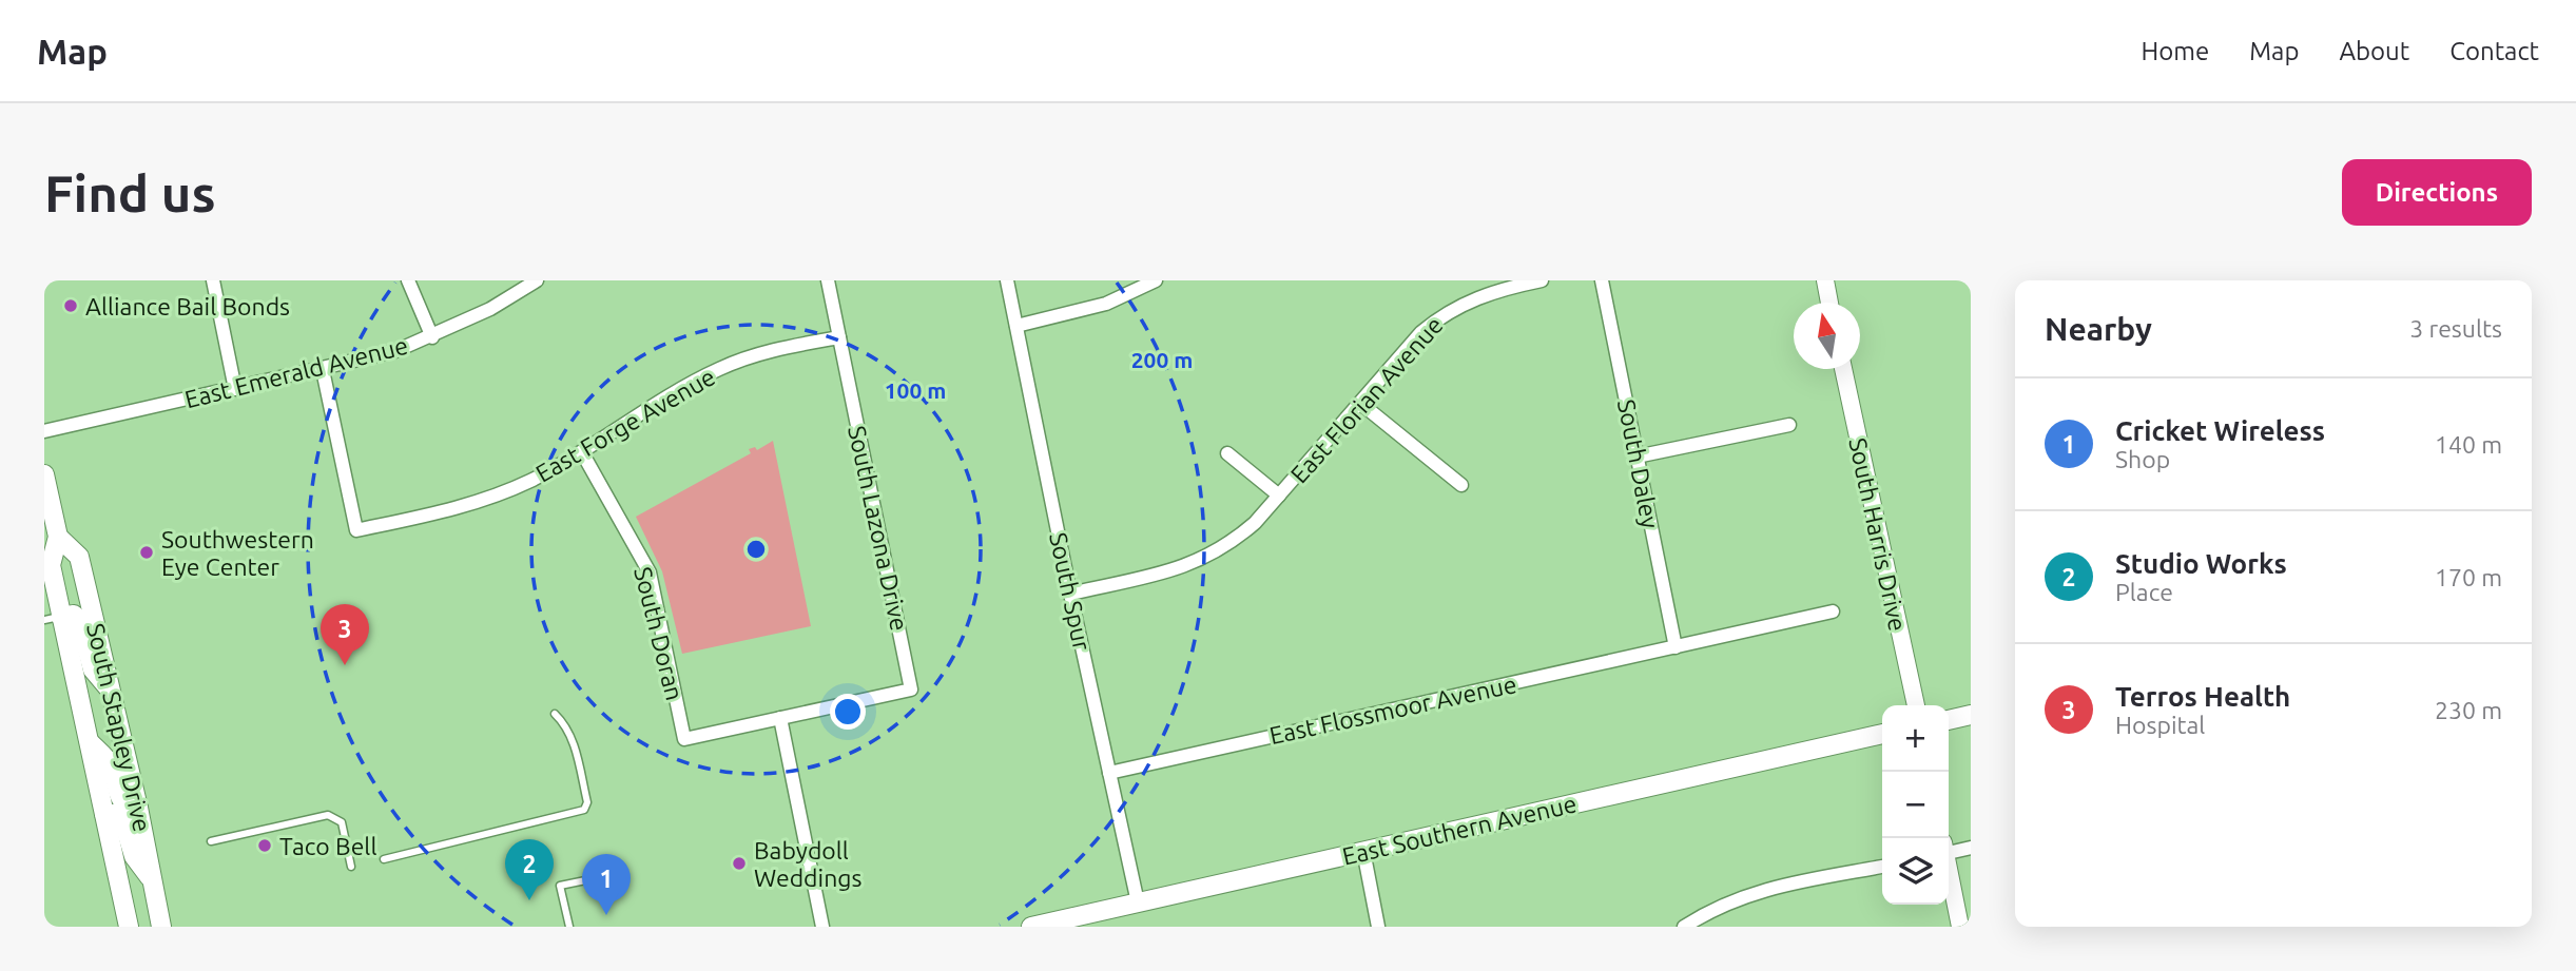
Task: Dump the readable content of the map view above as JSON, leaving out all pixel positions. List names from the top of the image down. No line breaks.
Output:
{"streets":{"main road":["South Stapley Drive","East Southern Avenue"],"street":["East Emerald Avenue","East Florian Avenue","East Forge Avenue","South Daley","South Lazona Drive","South Harris Drive","South Spur","South Doran","East Flossmoor Avenue"]},"crossings":[["East Emerald Avenue","East Forge Avenue"],["East Florian Avenue","South Spur"],["East Forge Avenue","South Lazona Drive"],["East Forge Avenue","South Doran"],["South Daley","East Flossmoor Avenue"],["South Lazona Drive","South Doran"],["South Spur","East Flossmoor Avenue"],["South Spur","East Southern Avenue"]],"places":["Alliance Bail Bonds","Southwestern Eye Center","Taco Bell","Babydoll Weddings"],"north":"top","page":{"header":"Map","nav":["Home","Map","About","Contact"],"buttons":"Directions","title":"Find us","heading":["Nearby","3 results"],"list":[{"mark":"1","name":"Cricket Wireless","note":"Shop","value":"140 m"},{"mark":"2","name":"Studio Works","note":"Place","value":"170 m"},{"mark":"3","name":"Terros Health","note":"Hospital","value":"230 m"}],"pins":["3","2","1"],"map_buttons":["+","−"]},"rings":["200 m","100 m"]}
